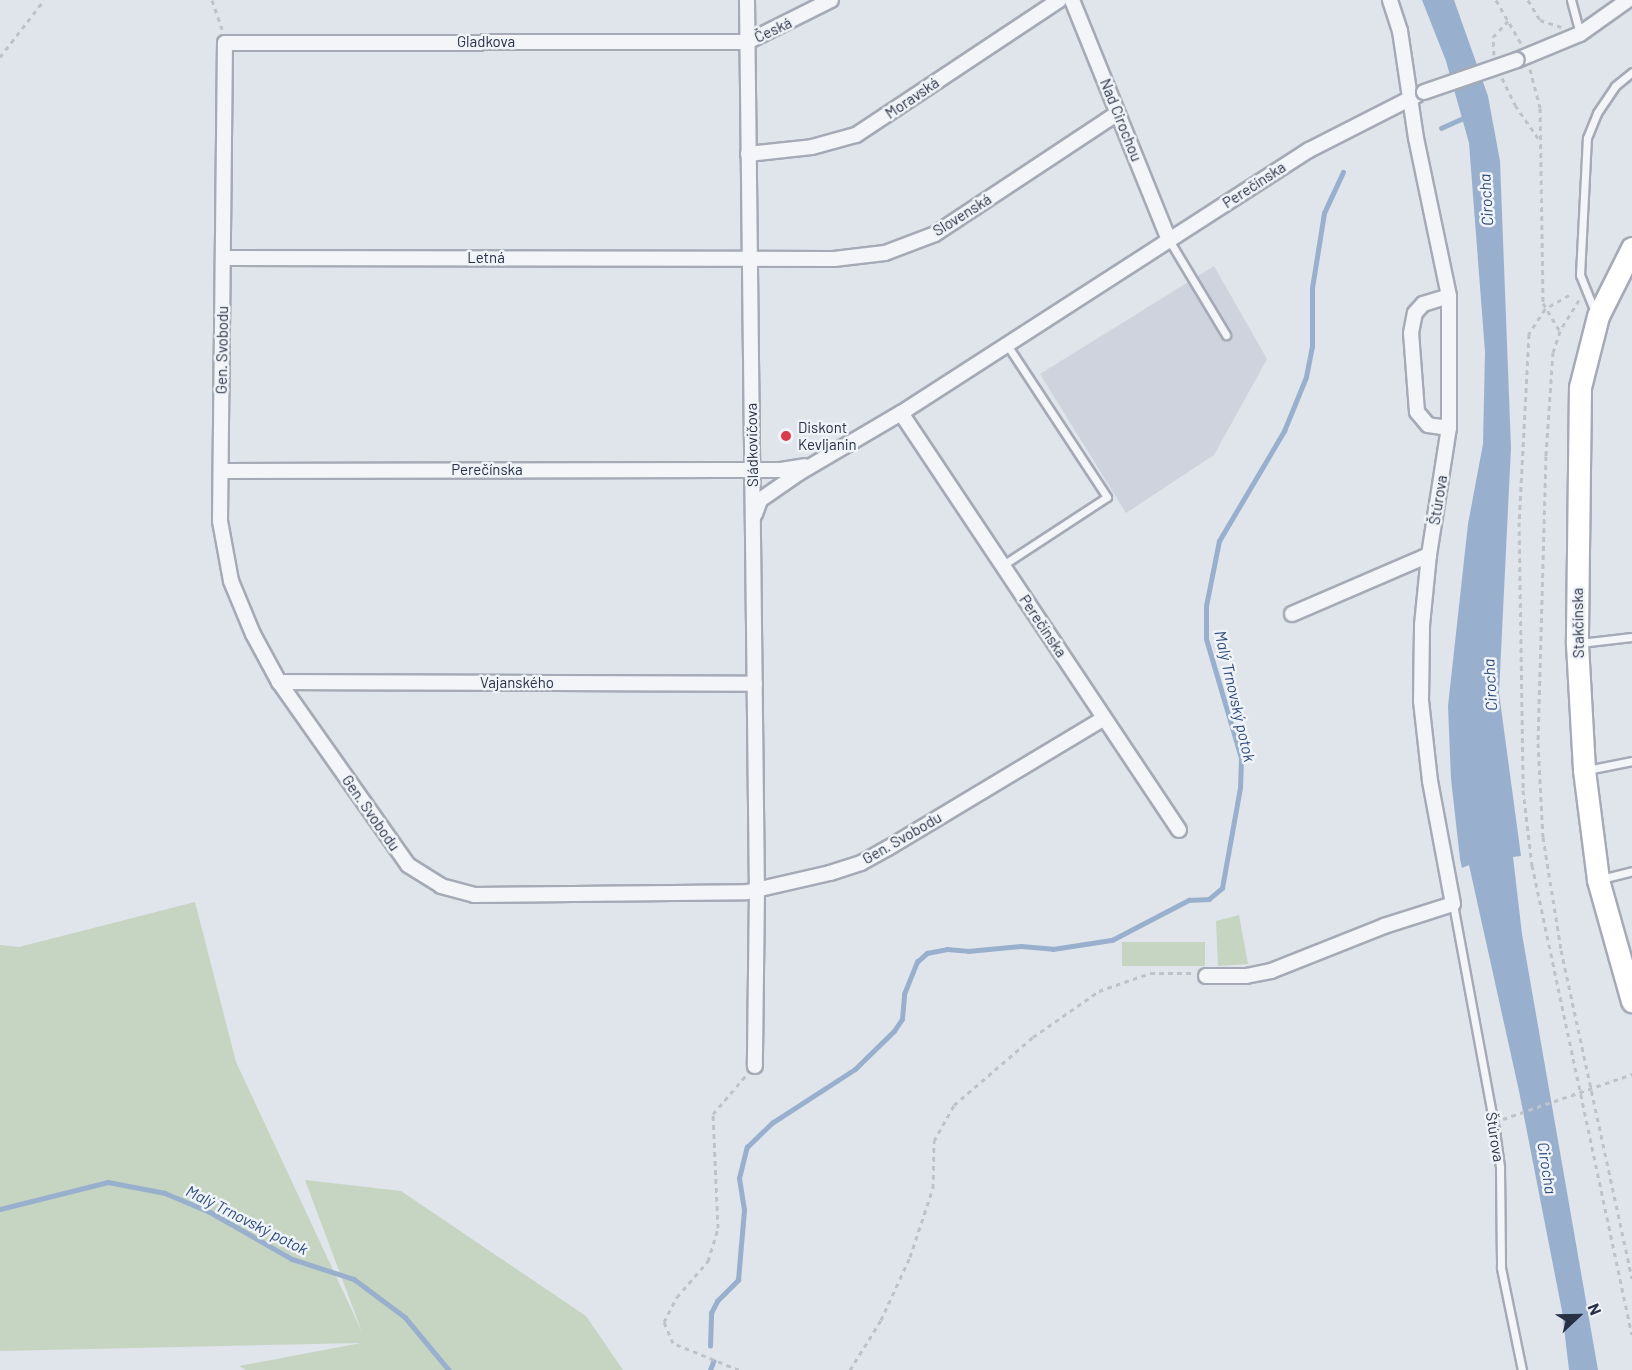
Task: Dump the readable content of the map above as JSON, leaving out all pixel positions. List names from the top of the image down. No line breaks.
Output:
{"streets":{"main road":["Stakčínska"],"street":["Česká","Gladkova","Moravská","Nad Cirochou","Perečínska","Slovenská","Letná","Gen. Svobodu","Sládkovičova","Štúrova","Vajanského"]},"crossings":[["Česká","Gladkova"],["Česká","Sládkovičova"],["Gladkova","Gen. Svobodu"],["Gladkova","Sládkovičova"],["Moravská","Sládkovičova"],["Nad Cirochou","Perečínska"],["Nad Cirochou","Slovenská"],["Perečínska","Gen. Svobodu"],["Perečínska","Sládkovičova"],["Perečínska","Štúrova"],["Slovenská","Letná"],["Slovenská","Sládkovičova"],["Letná","Gen. Svobodu"],["Letná","Sládkovičova"],["Gen. Svobodu","Sládkovičova"],["Gen. Svobodu","Vajanského"],["Sládkovičova","Vajanského"]],"water":["Cirocha","Malý Trnovský potok"],"places":["Diskont Kevljanin"],"north":"right"}
